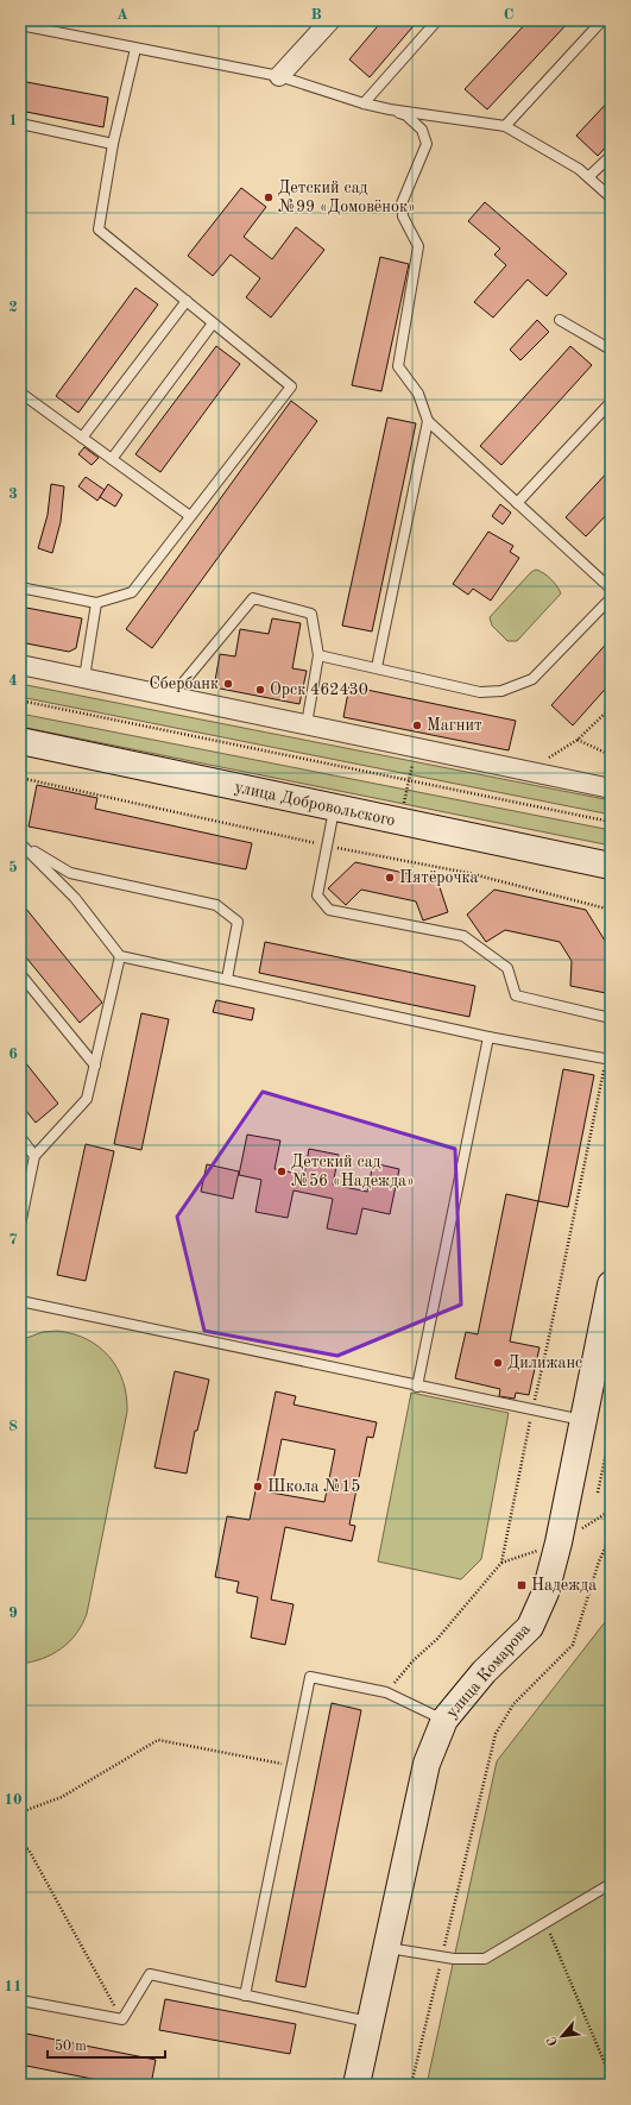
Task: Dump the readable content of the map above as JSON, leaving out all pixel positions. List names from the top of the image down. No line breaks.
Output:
{"streets":{"street":["улица Добровольского","улица Комарова"]},"places":{"other":["Детский сад №99 «Домовёнок»","Сбербанк","Орск 462430","Магнит","Пятёрочка","Детский сад №56 «Надежда»","Дилижанс","Школа №15"],"transit":["Надежда"]},"scale_bar":"50 m","north":"bottom left","grid":{"columns":["A","B","C"],"rows":["1","2","3","4","5","6","7","8","9","10","11"]}}
